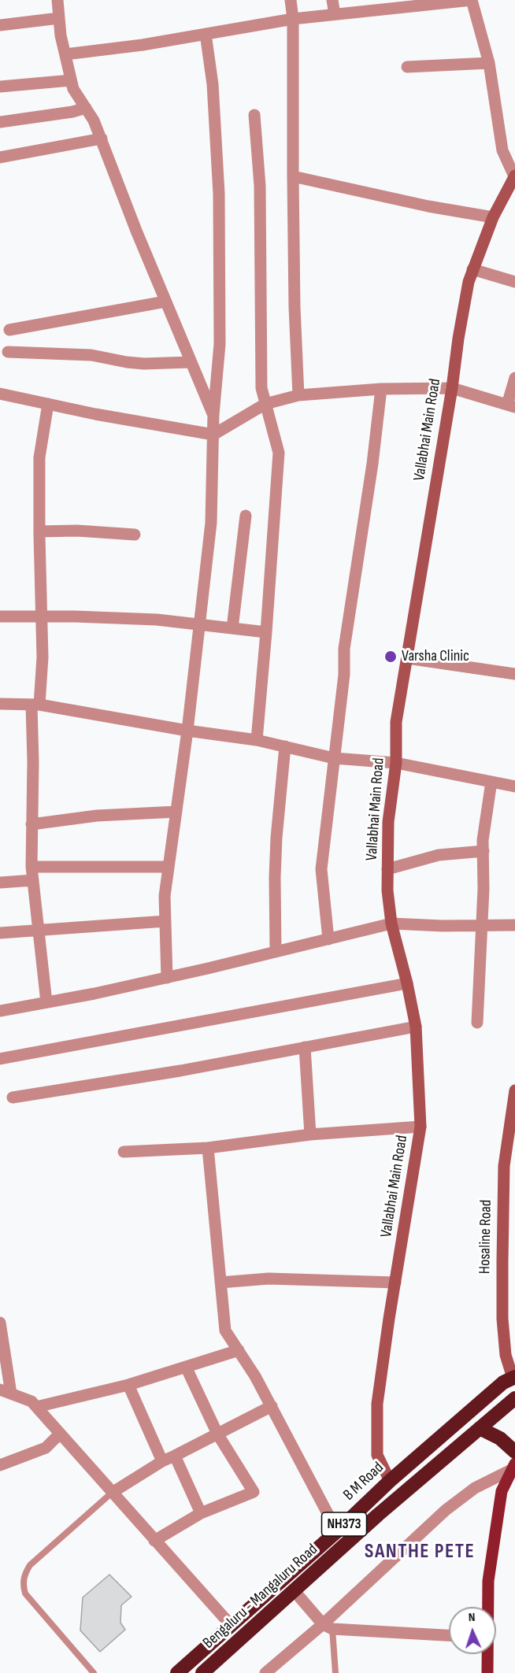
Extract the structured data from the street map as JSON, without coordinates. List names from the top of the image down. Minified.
{"streets":{"highway":["B M Road","NH373","Bengaluru - Mangaluru Road"],"street":["Vallabhai Main Road","Hosaline Road"]},"crossings":[["Vallabhai Main Road","B M Road"],["Hosaline Road","B M Road"]],"districts":["SANTHE PETE"],"places":["Varsha Clinic"],"north":"top"}
